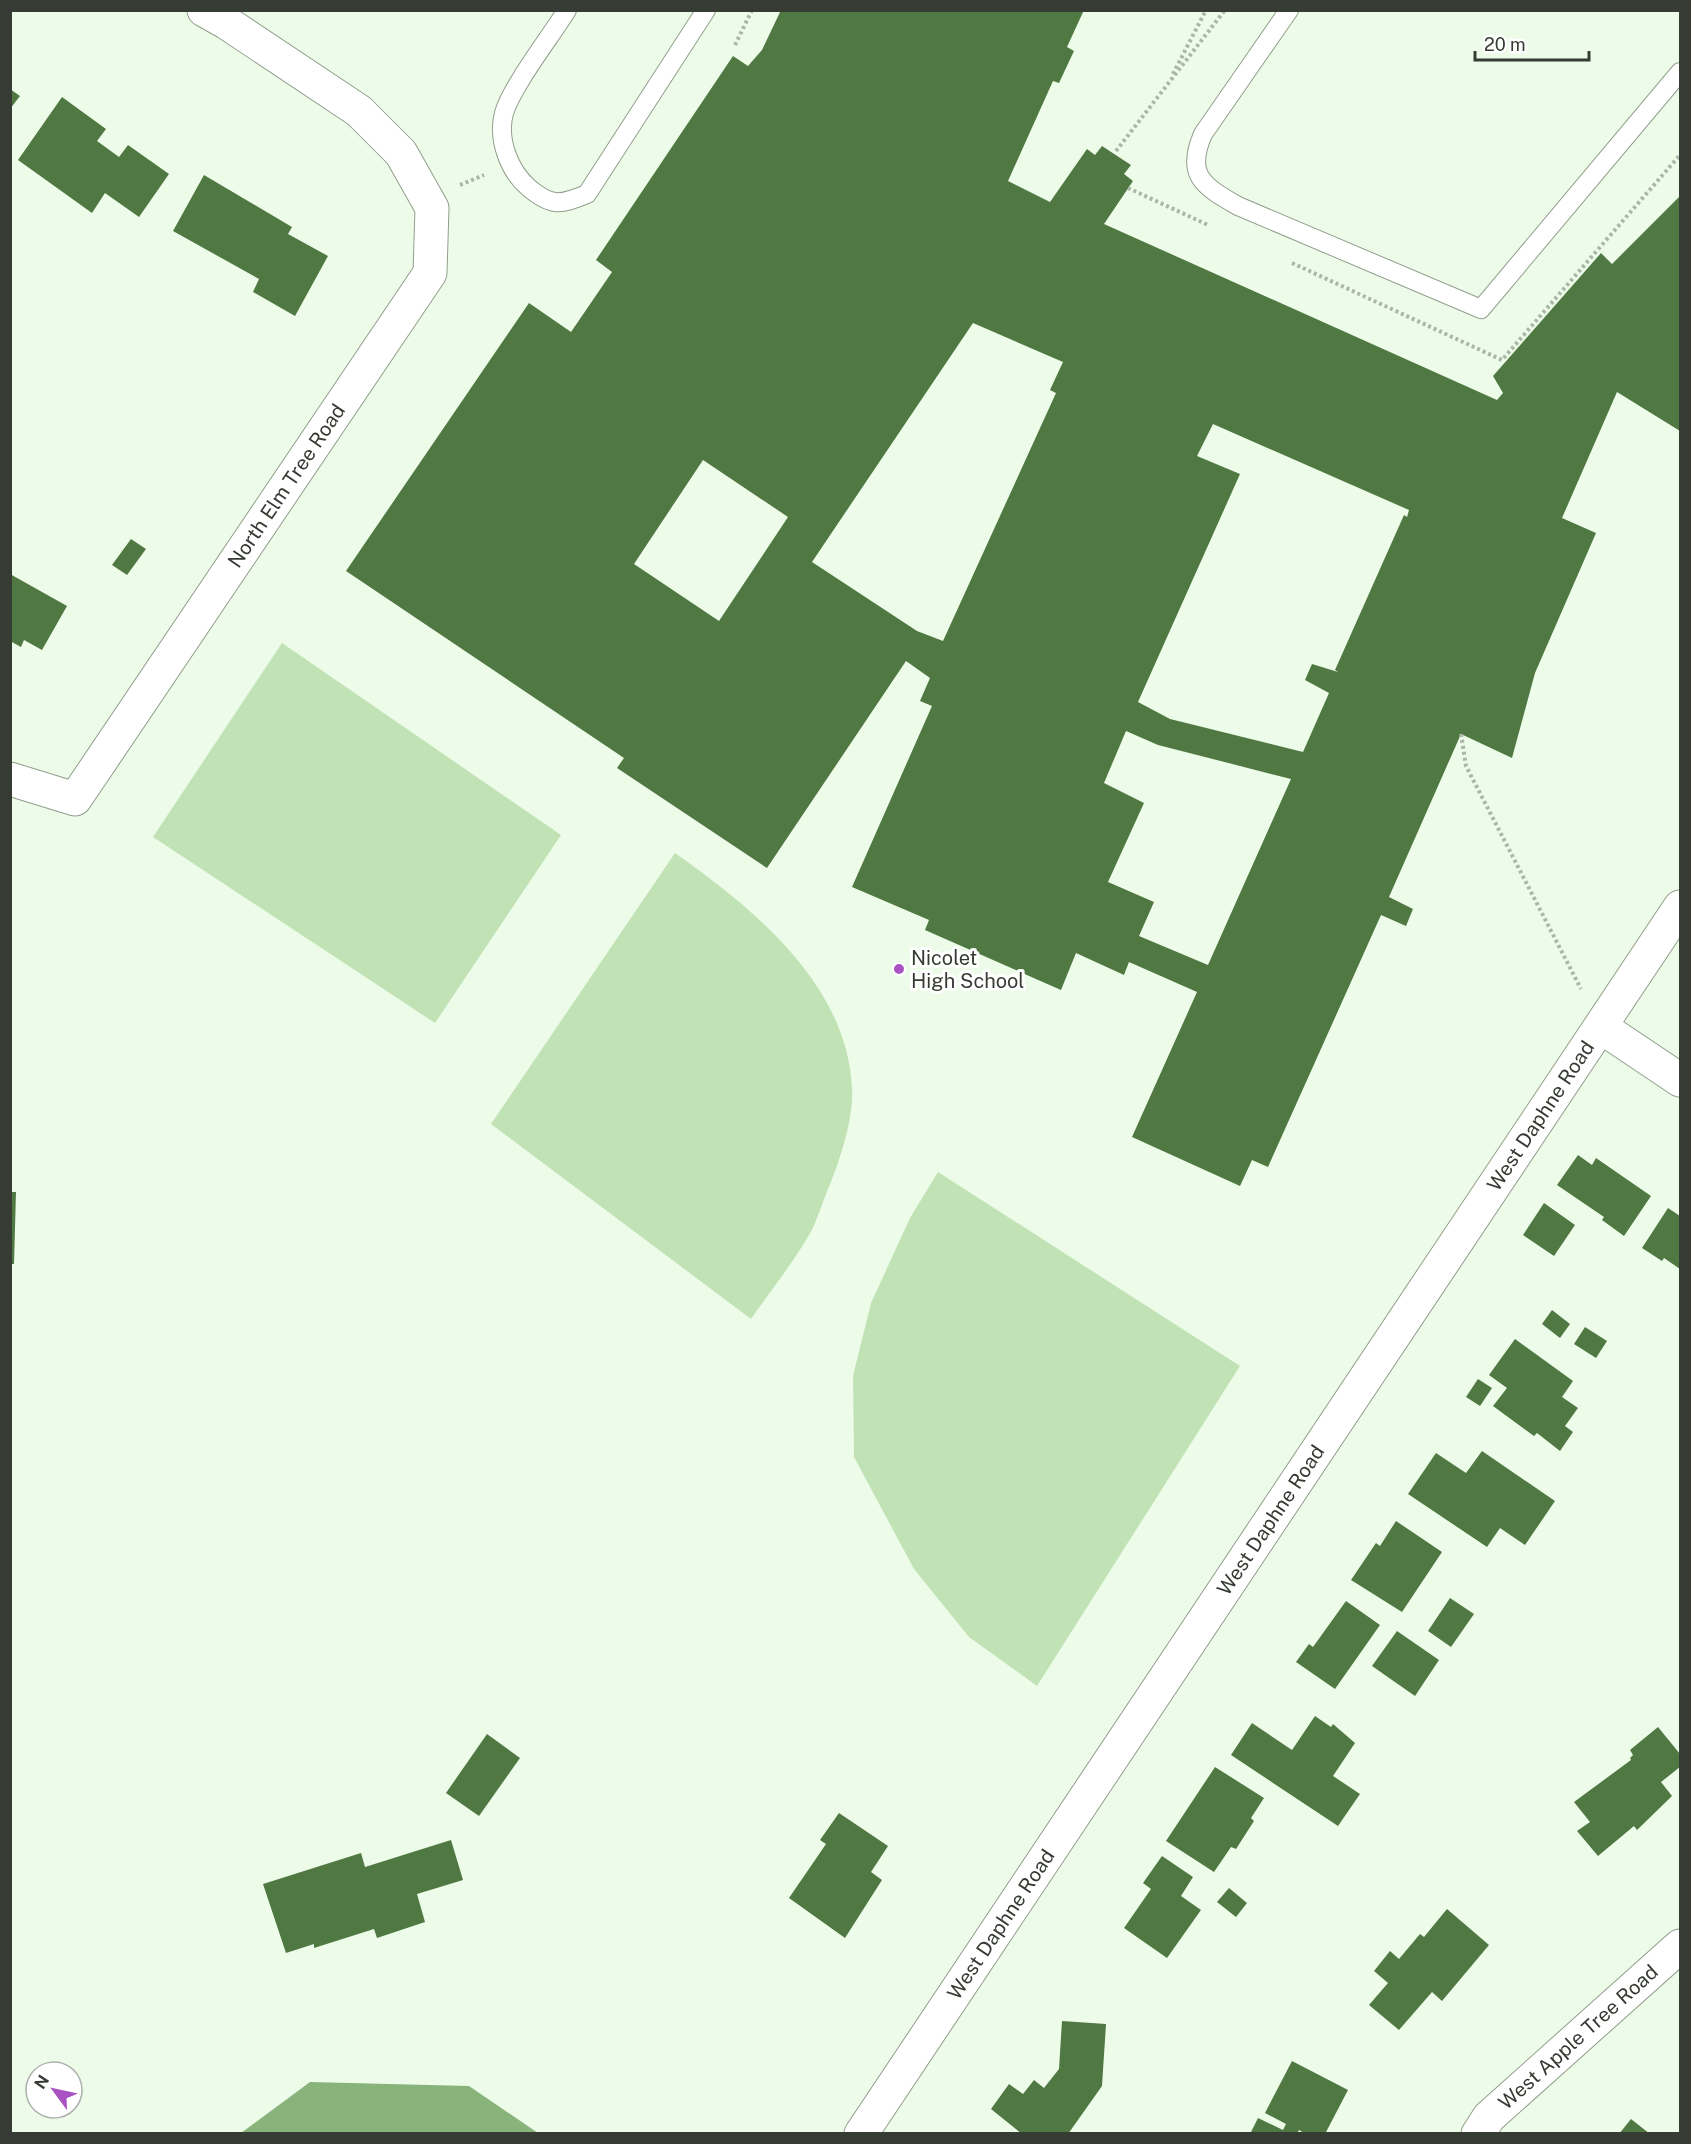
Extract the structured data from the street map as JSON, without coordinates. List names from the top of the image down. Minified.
{"streets":{"street":["North Elm Tree Road","West Daphne Road","West Apple Tree Road"]},"places":["Nicolet High School"],"scale_bar":"20 m","north":"top left"}
